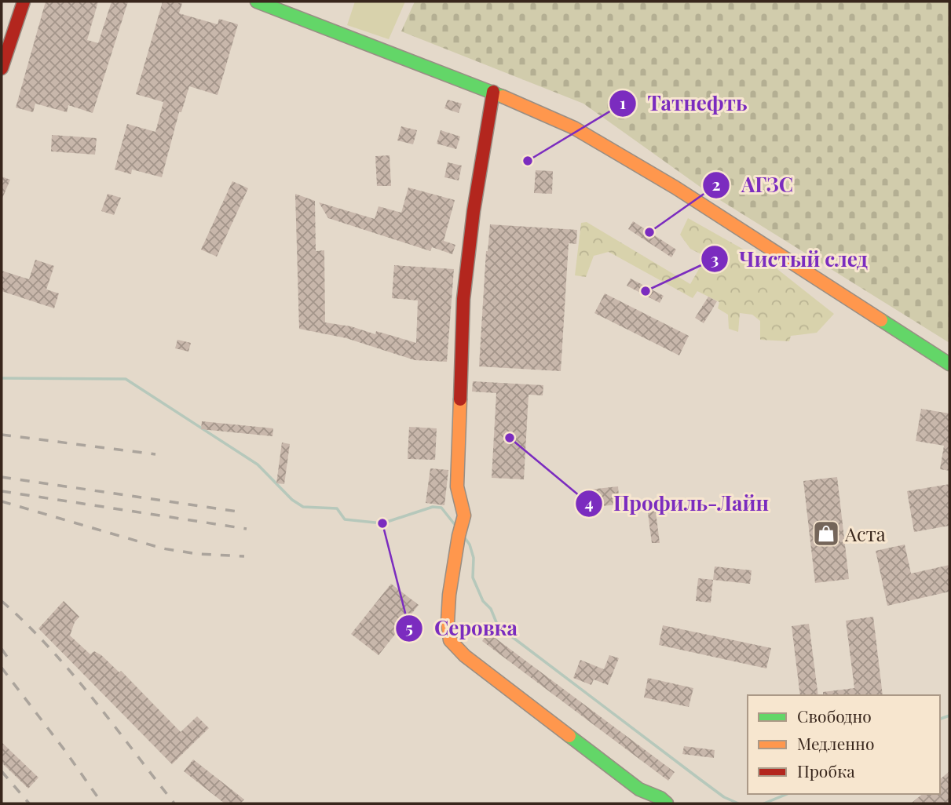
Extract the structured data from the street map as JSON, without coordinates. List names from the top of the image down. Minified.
{"places":{"other":["Татнефть","АГЗС","Чистый след","Профиль-Лайн","Серовка"],"shop":["Аста"]},"legend":["Свободно","Медленно","Пробка"]}
